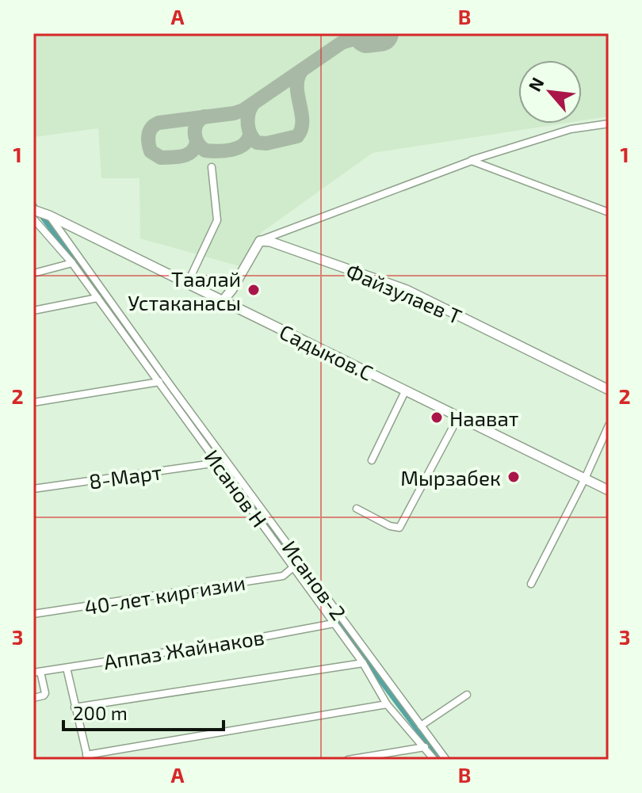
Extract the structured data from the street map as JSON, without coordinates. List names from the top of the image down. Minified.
{"streets":{"main road":["Файзулаев Т","Садыков.С"],"street":["8-Март","Исанов Н","Исанов-2","40-лет киргизии","Аппаз Жайнаков"]},"crossings":[["Садыков.С","Исанов-2"],["8-Март","Исанов Н"],["Исанов Н","40-лет киргизии"],["Исанов Н","Аппаз Жайнаков"]],"places":["Таалай Устаканасы","Наават","Мырзабек"],"scale_bar":"200 m","north":"top left","grid":{"columns":["A","B"],"rows":["1","2","3"]}}
